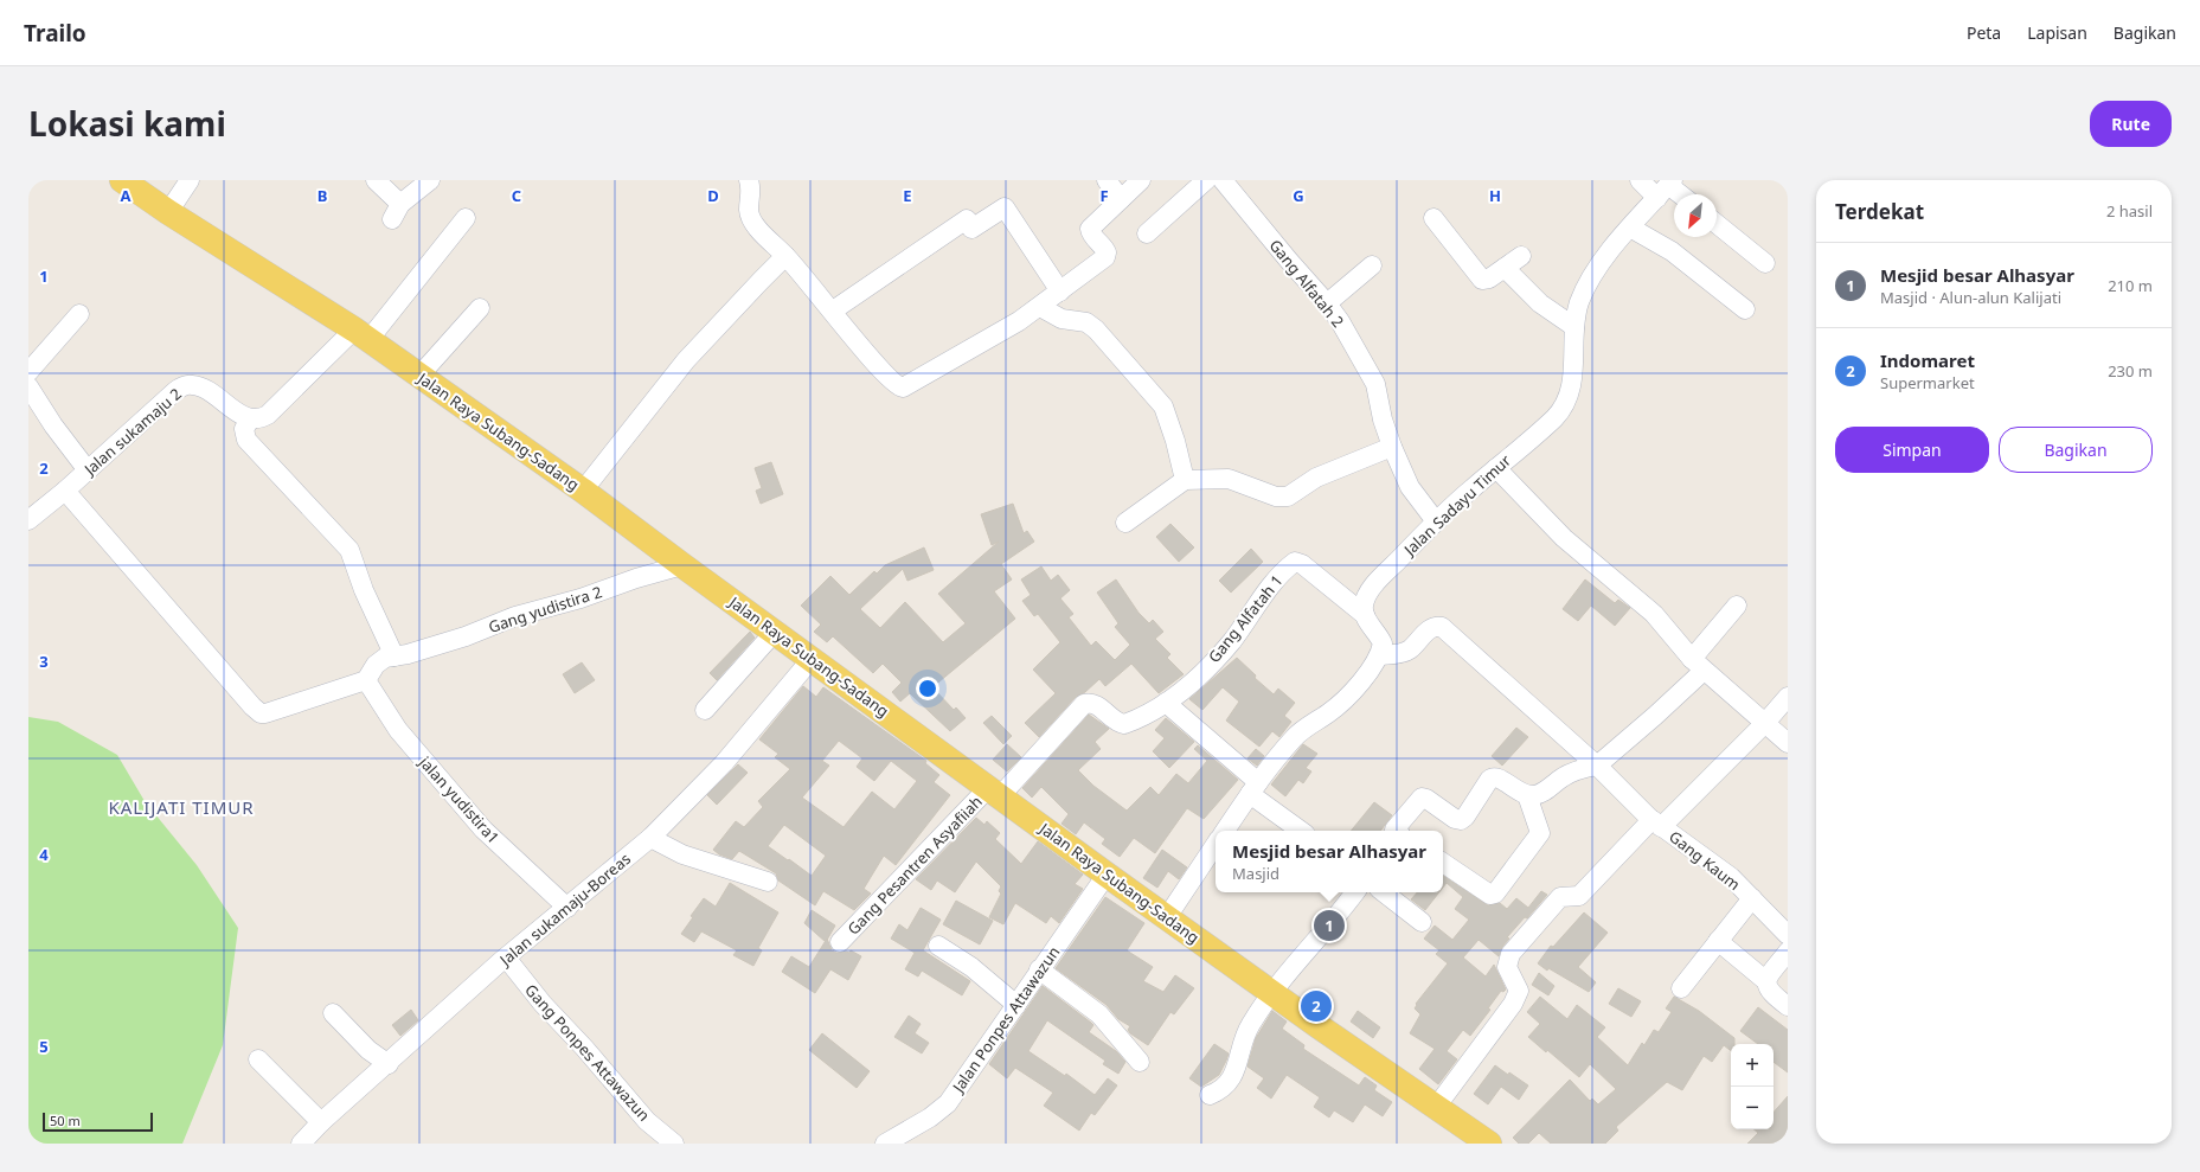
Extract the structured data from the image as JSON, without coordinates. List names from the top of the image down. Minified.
{"streets":{"main road":["Jalan Raya Subang-Sadang"],"street":["Gang Alfatah 2","Jalan sukamaju 2","Jalan Sadayu Timur","Gang yudistira 2","Gang Alfatah 1","jalan yudistira1","Gang Kaum","Gang Pesantren Asyafiiah","Jalan sukamaju-Boreas","Jalan Ponpes Attawazun","Gang Ponpes Attawazun"]},"crossings":[["Gang Alfatah 2","Jalan Sadayu Timur"],["Jalan Raya Subang-Sadang","Gang yudistira 2"],["Jalan Raya Subang-Sadang","Gang Alfatah 1"],["Jalan Raya Subang-Sadang","Gang Pesantren Asyafiiah"],["Jalan Raya Subang-Sadang","Jalan sukamaju-Boreas"],["Jalan Raya Subang-Sadang","Jalan Ponpes Attawazun"],["Jalan Sadayu Timur","Gang Alfatah 1"],["Gang yudistira 2","jalan yudistira1"],["Gang Alfatah 1","Gang Pesantren Asyafiiah"],["jalan yudistira1","Jalan sukamaju-Boreas"],["Jalan sukamaju-Boreas","Gang Ponpes Attawazun"]],"districts":["KALIJATI TIMUR"],"scale_bar":"50 m","north":"bottom left","page":{"header":"Trailo","nav":["Peta","Lapisan","Bagikan"],"title":"Lokasi kami","buttons":["Rute",["Simpan","Bagikan"]],"heading":["Terdekat","2 hasil"],"list":[{"mark":"1","name":"Mesjid besar Alhasyar","note":"Masjid · Alun-alun Kalijati","value":"210 m"},{"mark":"2","name":"Indomaret","note":"Supermarket","value":"230 m"}],"popup":["Mesjid besar Alhasyar","Masjid"],"pins":["1","2"],"map_buttons":["+","−"],"scale":"50 m"},"grid":{"columns":["A","B","C","D","E","F","G","H"],"rows":["1","2","3","4","5"]}}
